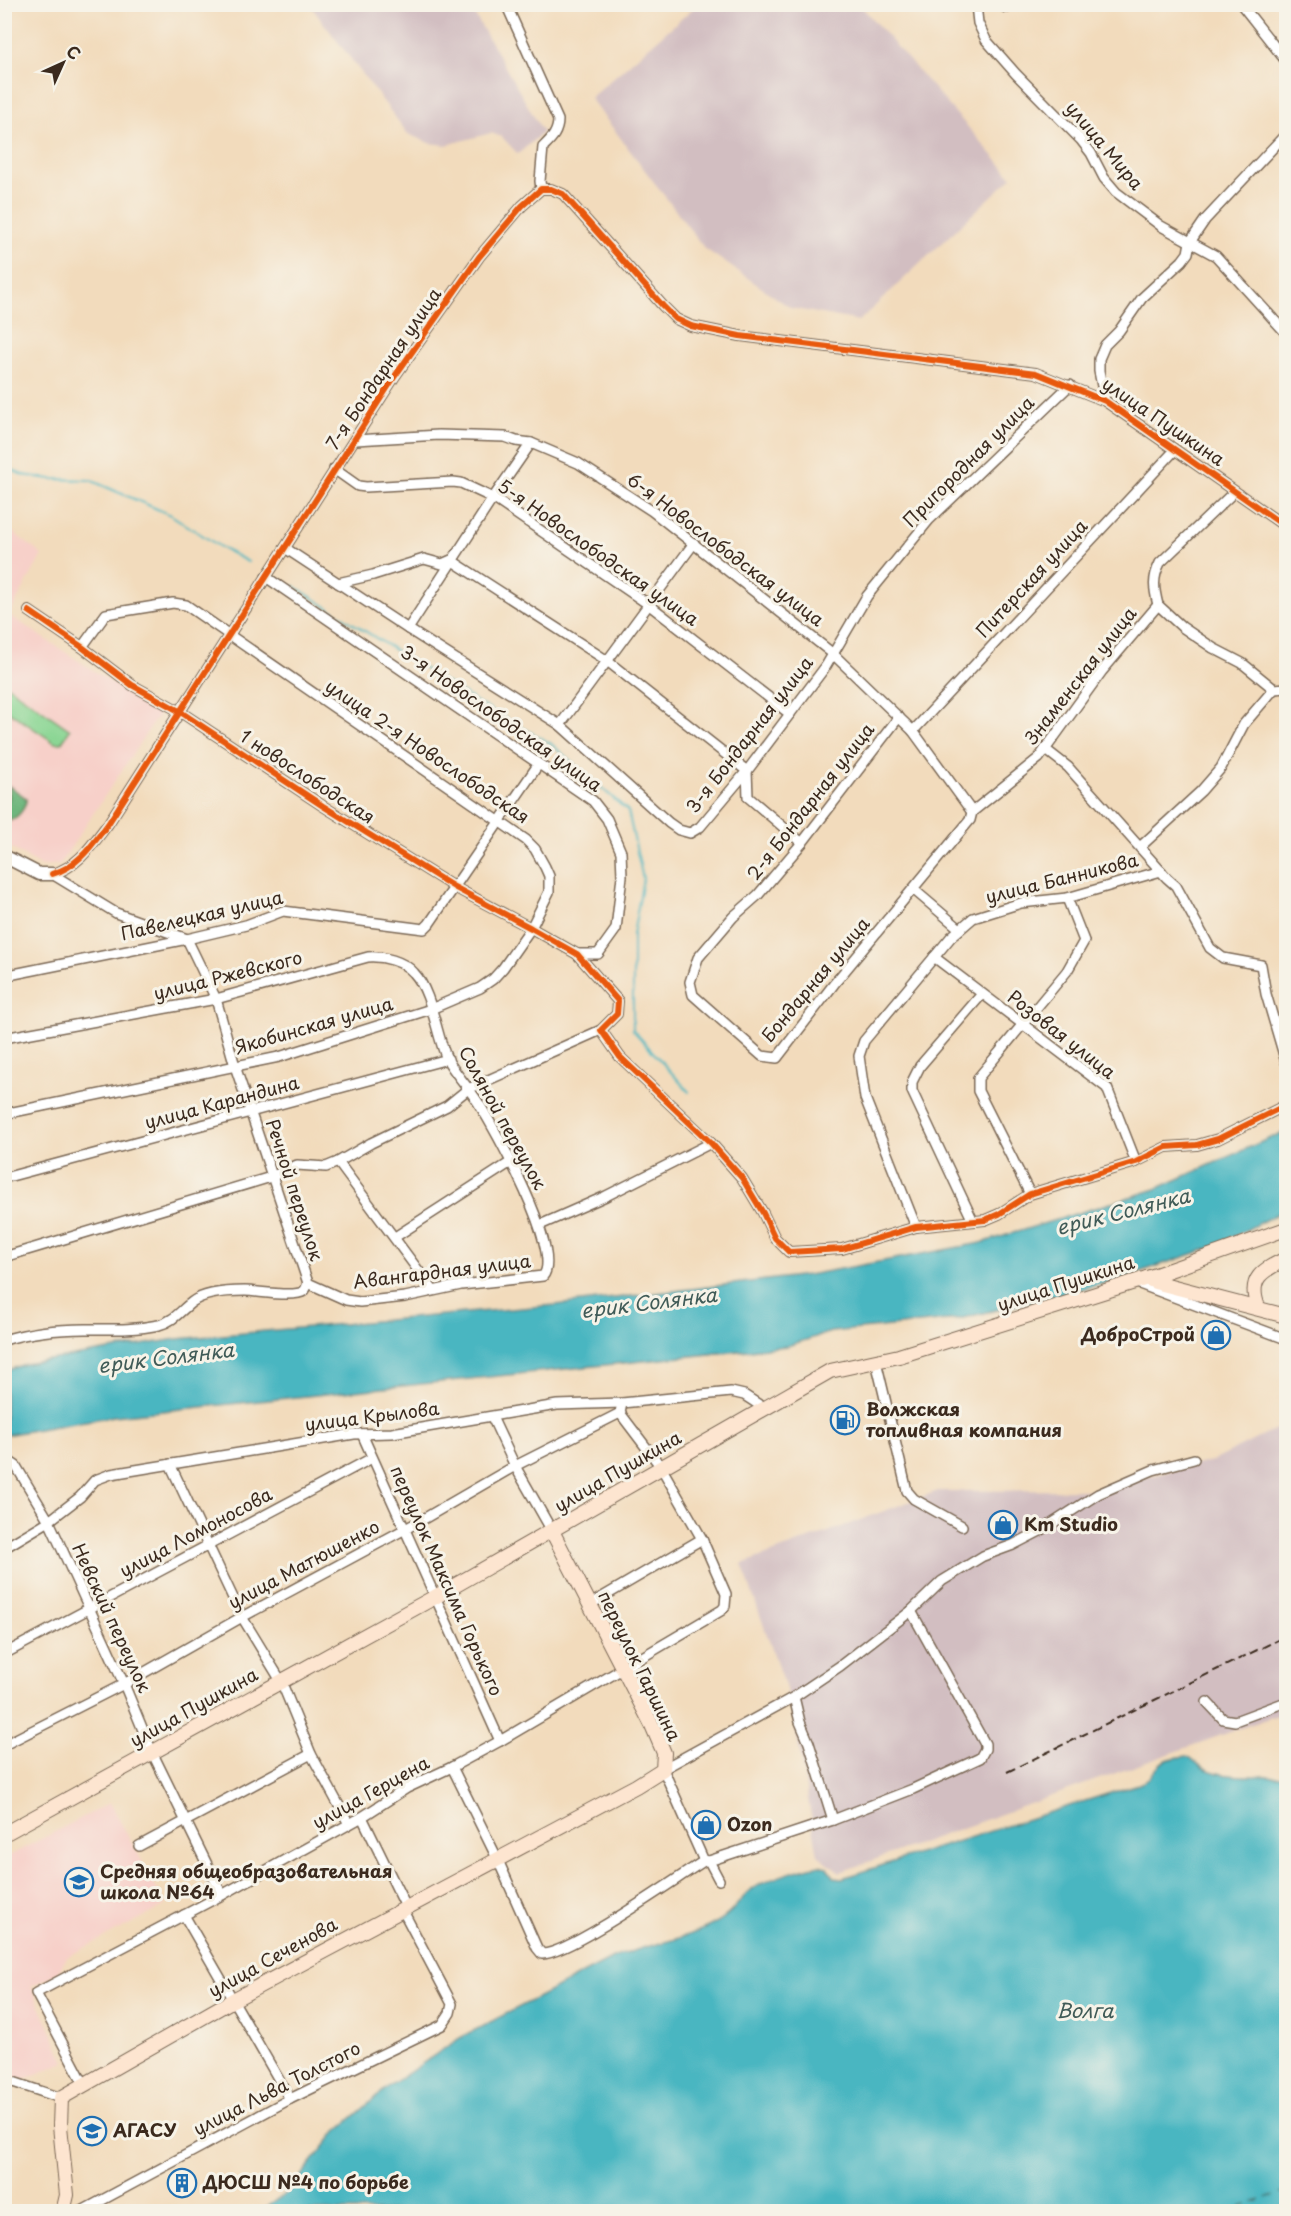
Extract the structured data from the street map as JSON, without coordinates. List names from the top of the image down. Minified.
{"streets":{"main road":["улица Пушкина","переулок Гаршина","улица Сеченова"],"street":["улица Мира","7-я Бондарная улица","Пригородная улица","6-я Новослободская улица","5-я Новослободская улица","Питерская улица","Знаменская улица","3-я Новослободская улица","3-я Бондарная улица","улица 2-я Новослободская","1 новослободская","2-я Бондарная улица","улица Банникова","Павелецкая улица","улица Ржевского","Бондарная улица","Якобинская улица","Розовая улица","улица Карандина","Соляной переулок","Речной переулок","Авангардная улица","улица Крылова","улица Ломоносова","улица Матюшенко","переулок Максима Горького","Невский переулок","улица Герцена","улица Льва Толстого"]},"crossings":[["7-я Бондарная улица","улица Пушкина"],["7-я Бондарная улица","6-я Новослободская улица"],["7-я Бондарная улица","5-я Новослободская улица"],["7-я Бондарная улица","3-я Новослободская улица"],["7-я Бондарная улица","улица 2-я Новослободская"],["7-я Бондарная улица","1 новослободская"],["улица Пушкина","Пригородная улица"],["улица Пушкина","Питерская улица"],["улица Пушкина","улица Крылова"],["улица Пушкина","переулок Максима Горького"],["улица Пушкина","Невский переулок"],["улица Пушкина","переулок Гаршина"],["Пригородная улица","6-я Новослободская улица"],["Пригородная улица","3-я Бондарная улица"],["6-я Новослободская улица","Питерская улица"],["6-я Новослободская улица","Знаменская улица"],["6-я Новослободская улица","3-я Бондарная улица"],["6-я Новослободская улица","2-я Бондарная улица"],["6-я Новослободская улица","Бондарная улица"],["5-я Новослободская улица","3-я Бондарная улица"],["Знаменская улица","Бондарная улица"],["3-я Новослободская улица","3-я Бондарная улица"],["3-я Новослободская улица","1 новослободская"],["3-я Новослободская улица","Павелецкая улица"],["улица 2-я Новослободская","1 новослободская"],["улица 2-я Новослободская","Павелецкая улица"],["улица 2-я Новослободская","Якобинская улица"],["1 новослободская","Павелецкая улица"],["1 новослободская","Якобинская улица"],["2-я Бондарная улица","Бондарная улица"],["улица Банникова","Розовая улица"],["Павелецкая улица","Речной переулок"],["улица Ржевского","Якобинская улица"],["улица Ржевского","Соляной переулок"],["улица Ржевского","Речной переулок"],["Якобинская улица","Соляной переулок"],["Якобинская улица","Речной переулок"],["улица Карандина","Соляной переулок"],["улица Карандина","Речной переулок"],["Соляной переулок","Авангардная улица"],["Речной переулок","Авангардная улица"],["улица Крылова","улица Матюшенко"],["улица Крылова","переулок Максима Горького"],["улица Крылова","Невский переулок"],["улица Ломоносова","переулок Максима Горького"],["улица Ломоносова","Невский переулок"],["улица Матюшенко","переулок Максима Горького"],["улица Матюшенко","Невский переулок"],["переулок Максима Горького","улица Герцена"],["Невский переулок","улица Герцена"],["переулок Гаршина","улица Герцена"],["переулок Гаршина","улица Сеченова"],["улица Герцена","улица Сеченова"],["улица Сеченова","улица Льва Толстого"]],"water":["ерик Солянка","Волга"],"places":{"shop":["ДоброСтрой","Кm Studio","Ozon"],"fuel station":["Волжская топливная компания"],"school or university":["Средняя общеобразовательная школа №64","АГАСУ"],"building":["ДЮСШ №4 по борьбе"]},"north":"top right"}
